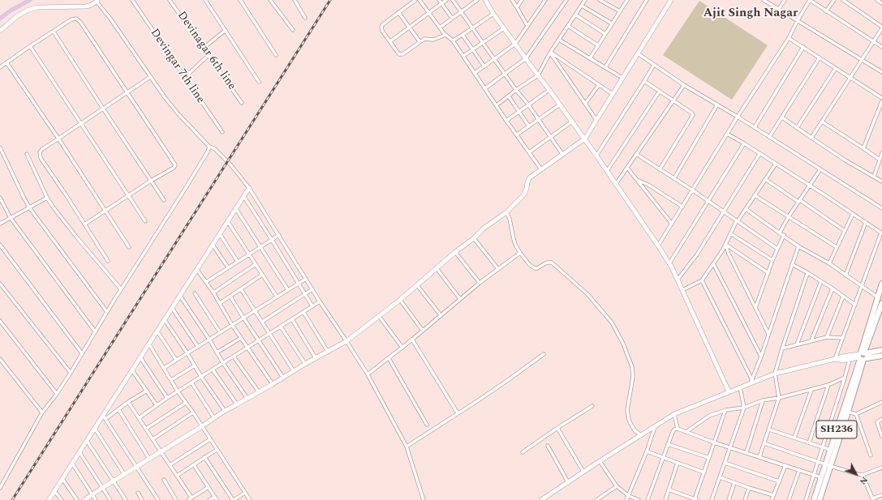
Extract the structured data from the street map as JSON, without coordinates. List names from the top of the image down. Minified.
{"streets":{"main road":["SH236"],"street":["Devinagar 6th line","Devingar 7th line"]},"districts":["Ajit Singh Nagar"],"north":"bottom right"}
